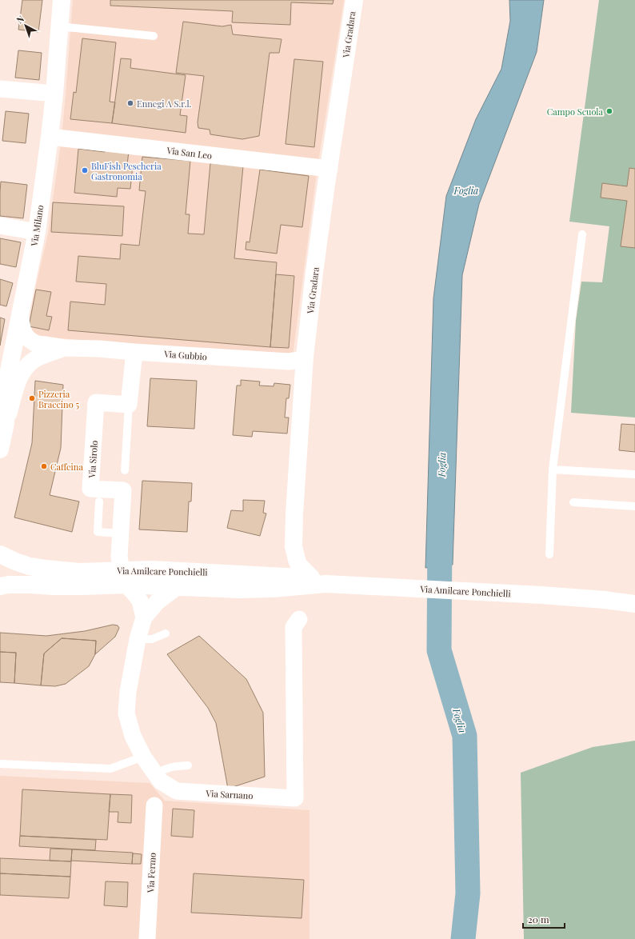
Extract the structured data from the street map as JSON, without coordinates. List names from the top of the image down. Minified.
{"streets":{"street":["Via Gradara","Via San Leo","Via Milano","Via Gubbio","Via Sirolo","Via Amilcare Ponchielli","Via Sarnano","Via Fermo"]},"crossings":[["Via Gradara","Via San Leo"],["Via Gradara","Via Gubbio"],["Via Gradara","Via Amilcare Ponchielli"],["Via San Leo","Via Milano"],["Via Milano","Via Gubbio"],["Via Sirolo","Via Amilcare Ponchielli"],["Via Sirolo","Via Sarnano"],["Via Amilcare Ponchielli","Via Sarnano"]],"water":["Foglia"],"places":["Ennegi A S.r.l.","Campo Scuola","BluFish Pescheria Gastronomia","Pizzeria Braccino 5","Caffeina"],"scale_bar":"20 m","north":"top left"}
